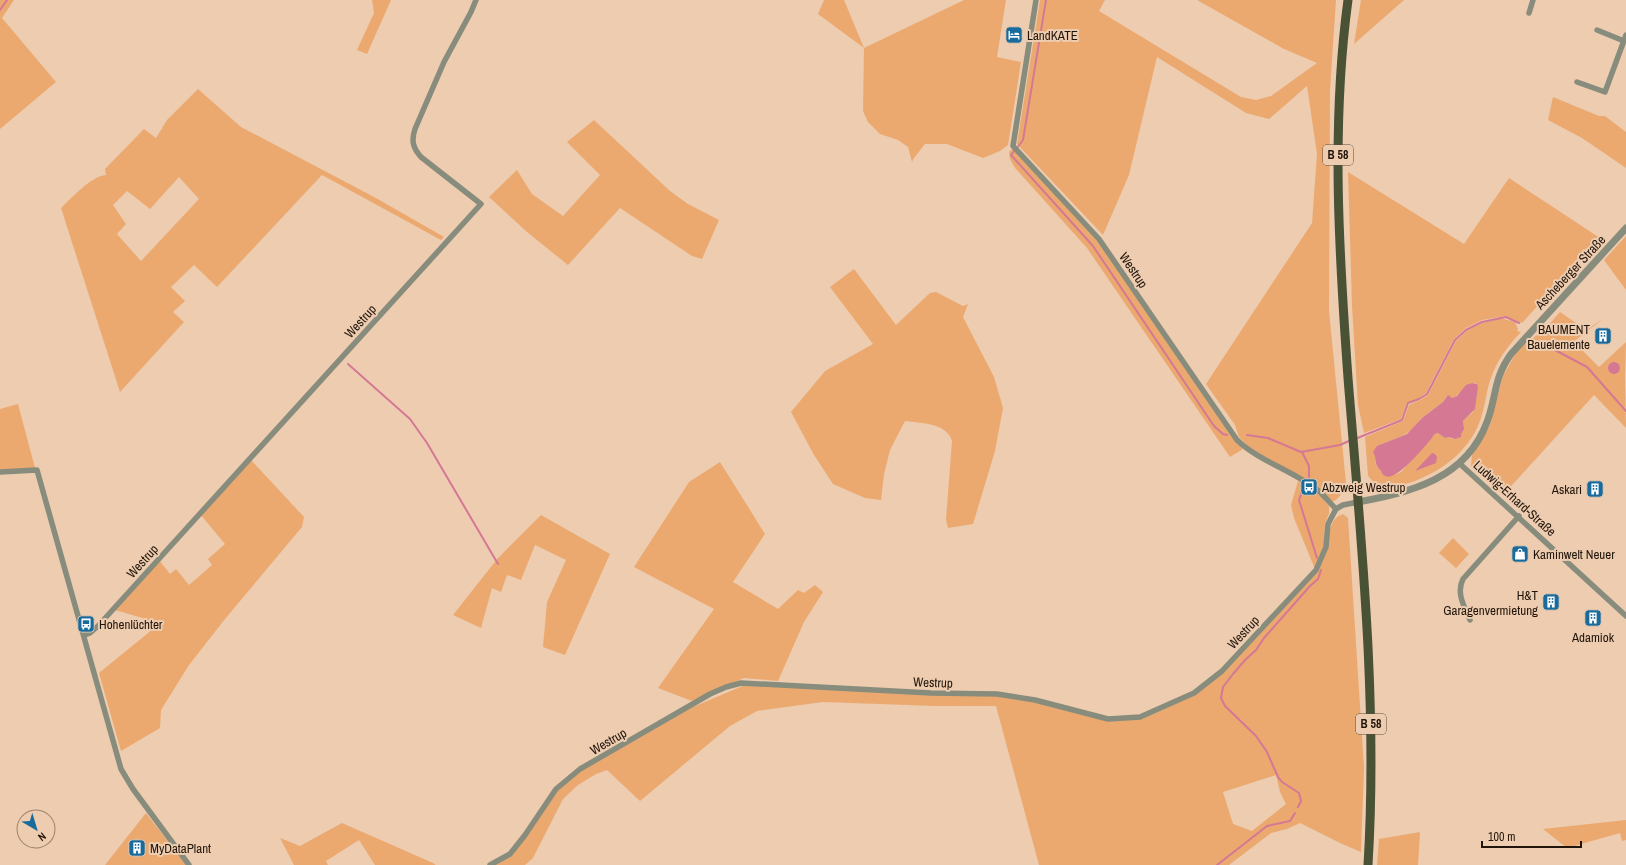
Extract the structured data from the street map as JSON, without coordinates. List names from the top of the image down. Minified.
{"streets":{"main road":["B 58"],"street":["Westrup","Ascheberger Straße","Ludwig-Erhard-Straße"]},"crossings":[["B 58","Ascheberger Straße"],["Ascheberger Straße","Ludwig-Erhard-Straße"]],"places":{"hotel":["LandKATE"],"building":["BAUMENT Bauelemente","Askari","H&T Garagenvermietung","Adamiok","MyDataPlant"],"bus stop":["Abzweig Westrup","Hohenlüchter"],"shop":["Kaminwelt Neuer"]},"scale_bar":"100 m","north":"bottom right"}
